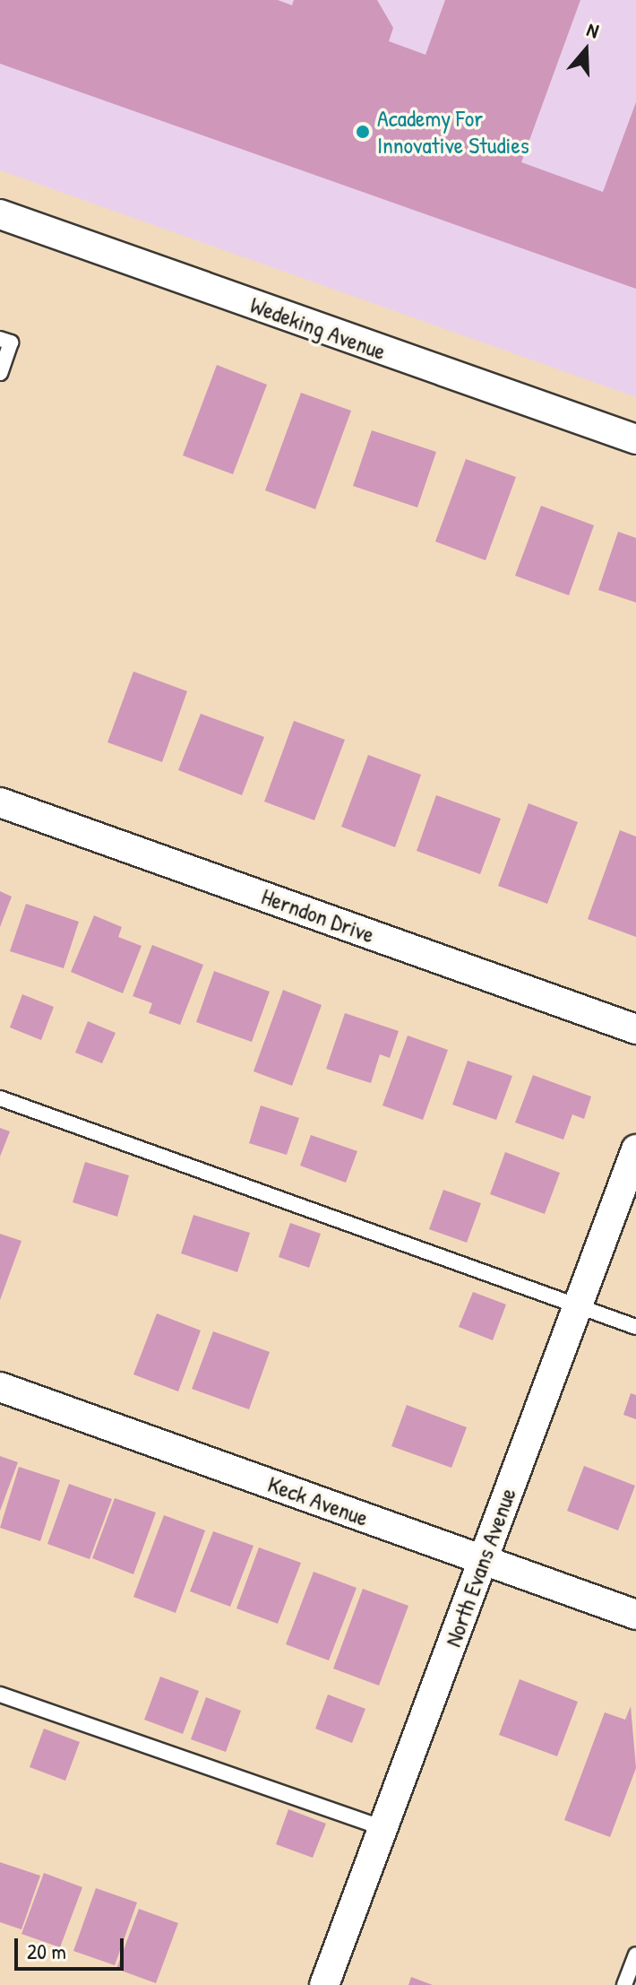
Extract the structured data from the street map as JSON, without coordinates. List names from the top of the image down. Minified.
{"streets":{"street":["Wedeking Avenue","Herndon Drive","Keck Avenue","North Evans Avenue"]},"crossings":[["Keck Avenue","North Evans Avenue"]],"places":["Academy For Innovative Studies"],"scale_bar":"20 m","north":"top"}
